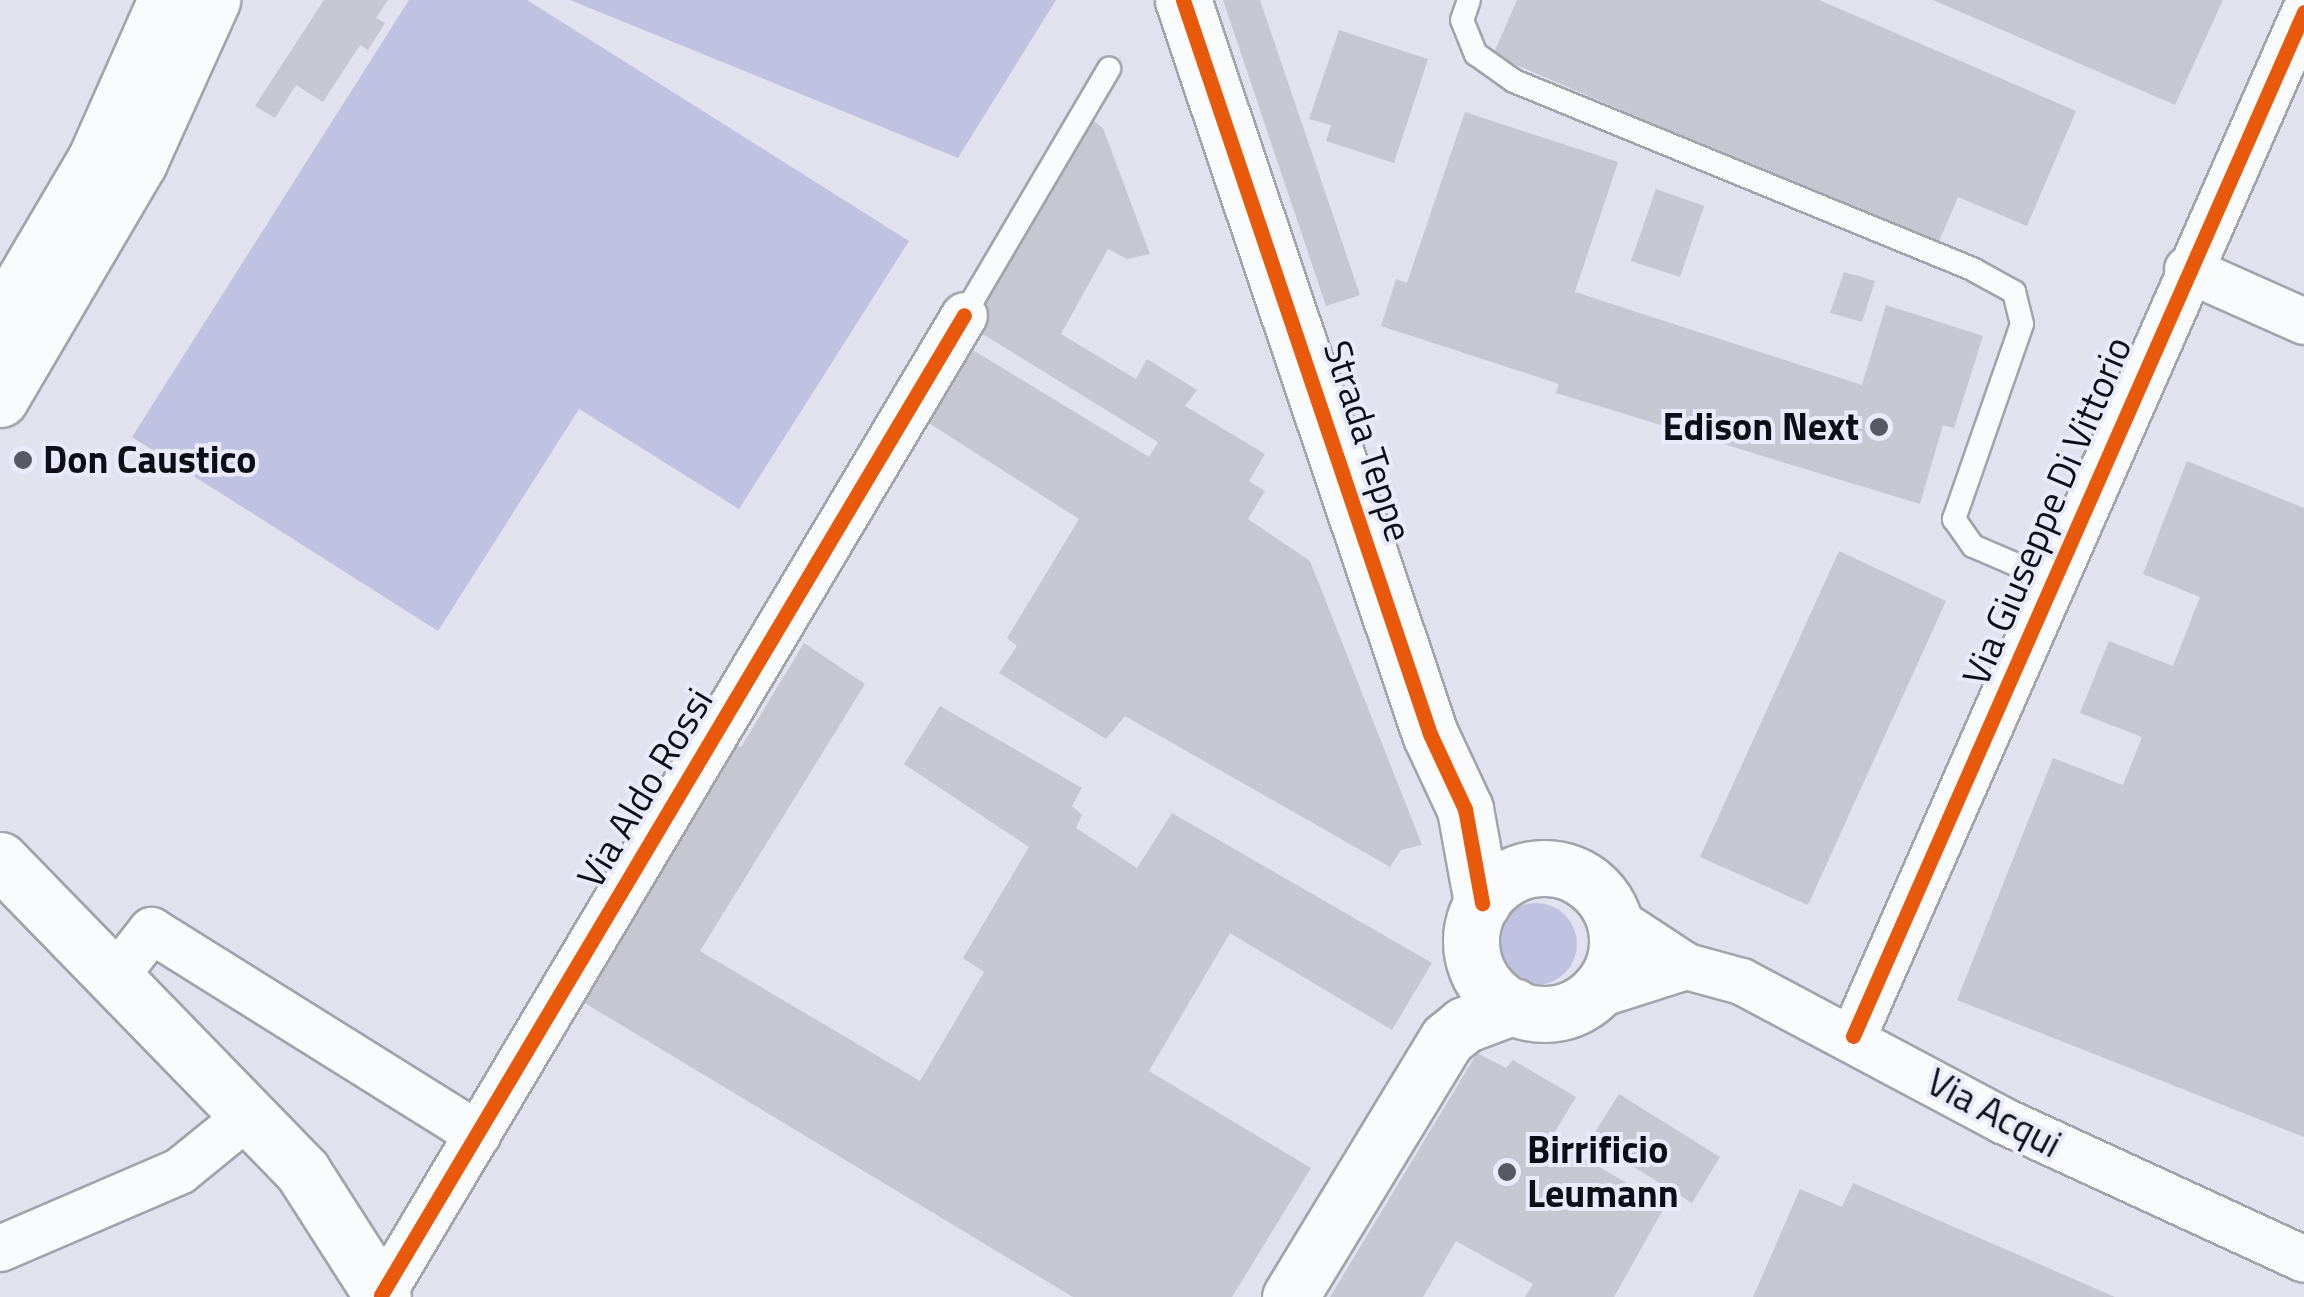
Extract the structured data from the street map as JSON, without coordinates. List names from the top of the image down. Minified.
{"streets":{"street":["Strada Teppe","Via Giuseppe Di Vittorio","Via Aldo Rossi","Via Acqui"]},"crossings":[["Strada Teppe","Via Acqui"],["Via Giuseppe Di Vittorio","Via Acqui"]],"places":["Edison Next","Don Caustico","Birrificio Leumann"]}
